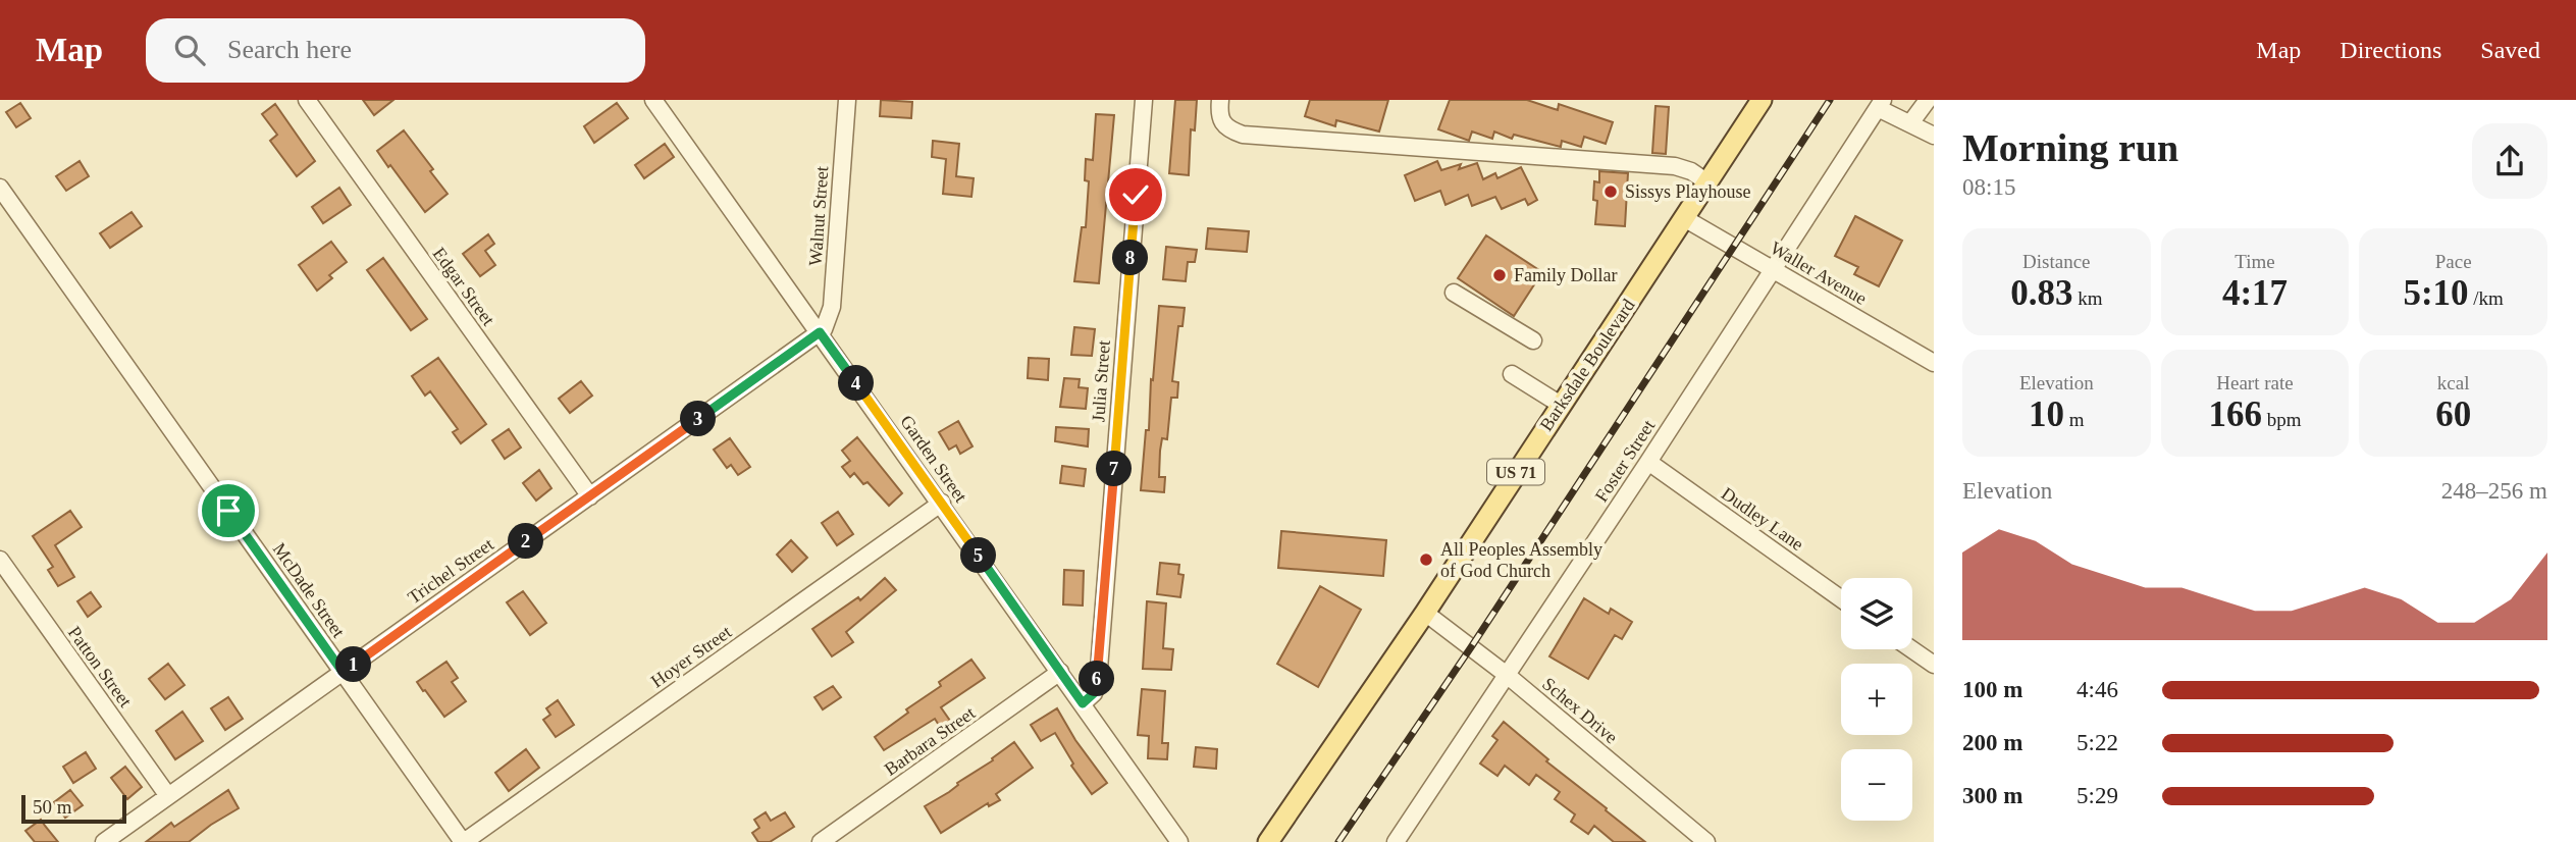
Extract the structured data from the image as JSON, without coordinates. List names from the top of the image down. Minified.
{"streets":{"main road":["Barksdale Boulevard","US 71"],"street":["Walnut Street","Waller Avenue","Edgar Street","Julia Street","Garden Street","Foster Street","Dudley Lane","Trichel Street","McDade Street","Hoyer Street","Patton Street","Schex Drive","Barbara Street"]},"crossings":[["Walnut Street","Garden Street"],["Walnut Street","Trichel Street"],["Waller Avenue","Barksdale Boulevard"],["Waller Avenue","Foster Street"],["Edgar Street","Trichel Street"],["Barksdale Boulevard","Schex Drive"],["Julia Street","Garden Street"],["Garden Street","Trichel Street"],["Garden Street","Hoyer Street"],["Garden Street","Barbara Street"],["Foster Street","Dudley Lane"],["Foster Street","Schex Drive"],["Trichel Street","McDade Street"],["Trichel Street","Patton Street"],["McDade Street","Hoyer Street"]],"places":["Sissys Playhouse","Family Dollar","All Peoples Assembly of God Church"],"scale_bar":"50 m","page":{"header":"Map","search":"Search here","nav":["Map","Directions","Saved"],"heading":["Morning run","08:15"],"stats":[["Distance","0.83 km"],["Time","4:17"],["Pace","5:10 /km"],["Elevation","10 m"],["Heart rate","166 bpm"],["kcal","60"]],"pins":["8","4","3","7","2","5","1","6"],"chart":["Elevation","248–256 m"],"map_buttons":["+","−"],"list":[{"name":"100 m","note":"4:46"},{"name":"200 m","note":"5:22"},{"name":"300 m","note":"5:29"}],"scale":"50 m"}}
